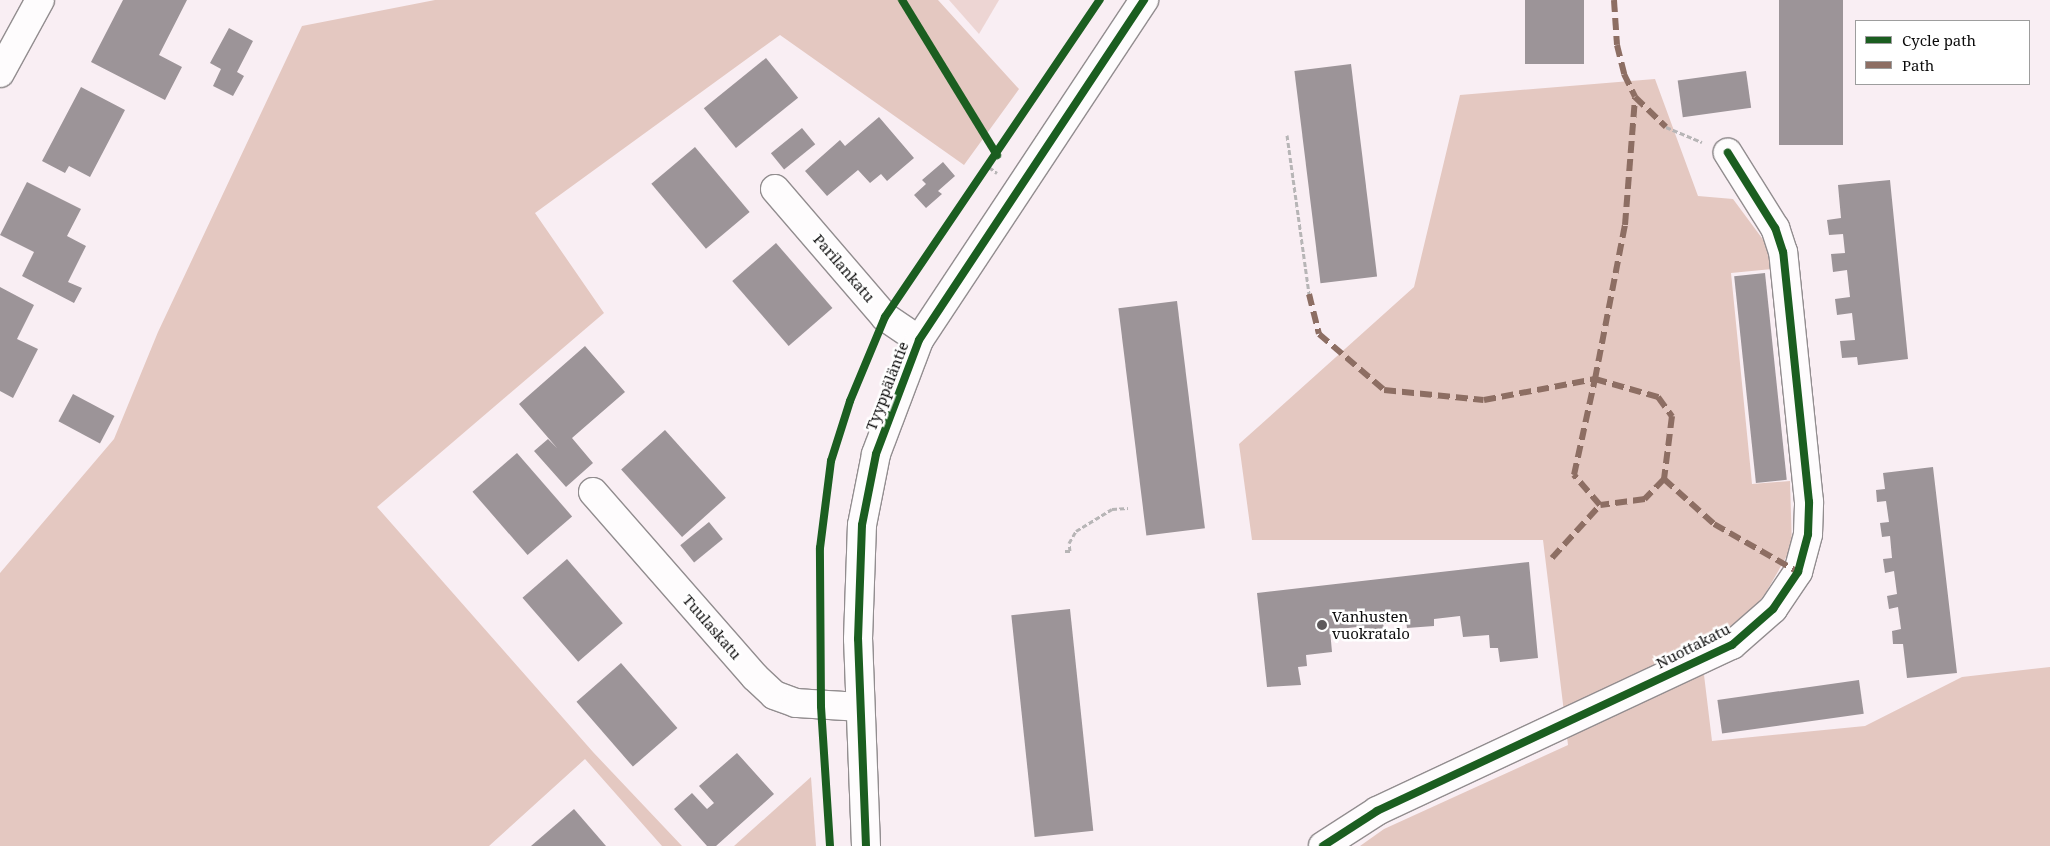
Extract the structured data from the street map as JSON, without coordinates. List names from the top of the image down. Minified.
{"streets":{"street":["Parilankatu","Tyyppäläntie","Tuulaskatu","Nuottakatu"]},"crossings":[["Parilankatu","Tyyppäläntie"],["Tyyppäläntie","Tuulaskatu"]],"places":["Vanhusten vuokratalo"],"legend":["Cycle path","Path"]}
